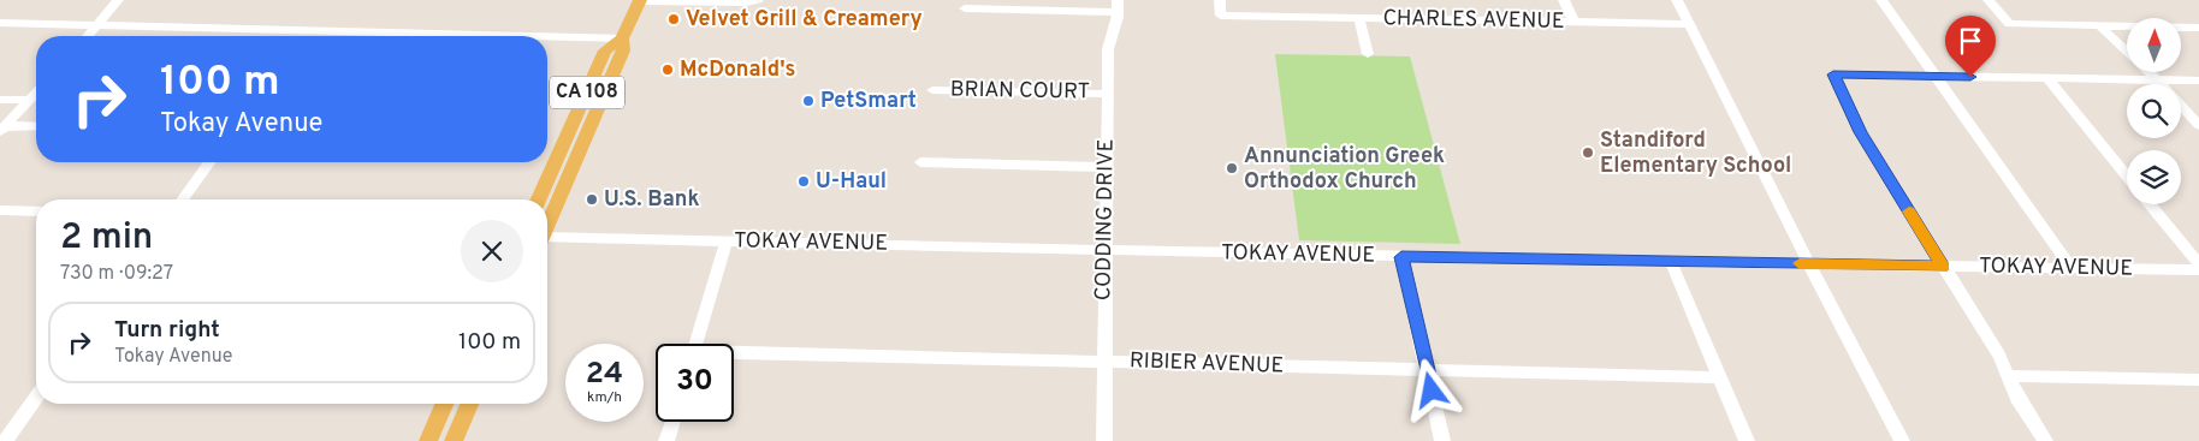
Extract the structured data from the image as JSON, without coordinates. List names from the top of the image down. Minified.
{"streets":{"main road":["CA 108"],"street":["CHARLES AVENUE","BRIAN COURT","CODDING DRIVE","TOKAY AVENUE","RIBIER AVENUE"]},"crossings":[["BRIAN COURT","CODDING DRIVE"],["CODDING DRIVE","TOKAY AVENUE"],["CODDING DRIVE","RIBIER AVENUE"]],"places":["Velvet Grill & Creamery","McDonald's","PetSmart","Standiford Elementary School","Annunciation Greek Orthodox Church","U-Haul","U.S. Bank"],"north":"top","page":{"turn":["100 m","Tokay Avenue"],"heading":["2 min","730 m · 09:27"],"list":[{"name":"Turn right","note":"Tokay Avenue","value":"100 m"}],"speed":"24 km/h","limit":"30"}}
